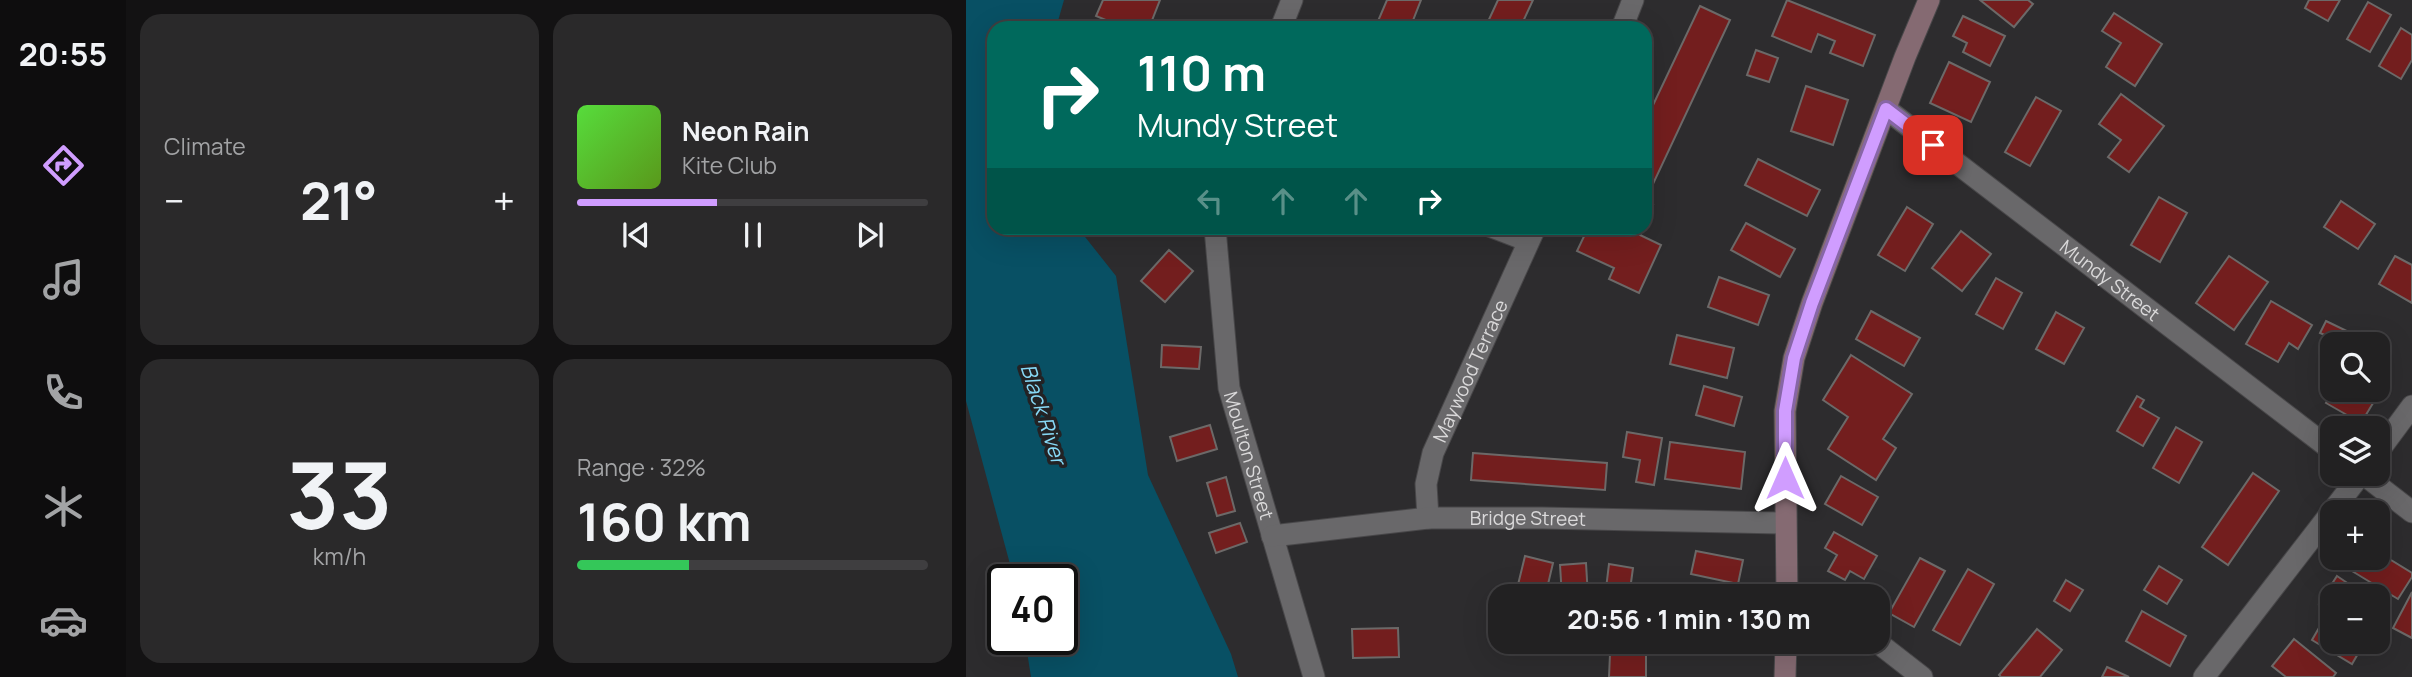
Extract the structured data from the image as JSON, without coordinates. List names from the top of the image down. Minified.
{"streets":{"street":["Mundy Street","Maywood Terrace","Moulton Street","Bridge Street"]},"crossings":[["Maywood Terrace","Bridge Street"],["Moulton Street","Bridge Street"]],"water":["Black River"],"page":{"tabs":"20:55","tile":["Climate",["33","km/h"],["Range · 32%","160 km"]],"turn":["110 m","Mundy Street"],"song":["Neon Rain","Kite Club"],"heat":["−","21°","+"],"map_buttons":["+","−"],"limit":"40","trip":"20:56 · 1 min · 130 m"}}
